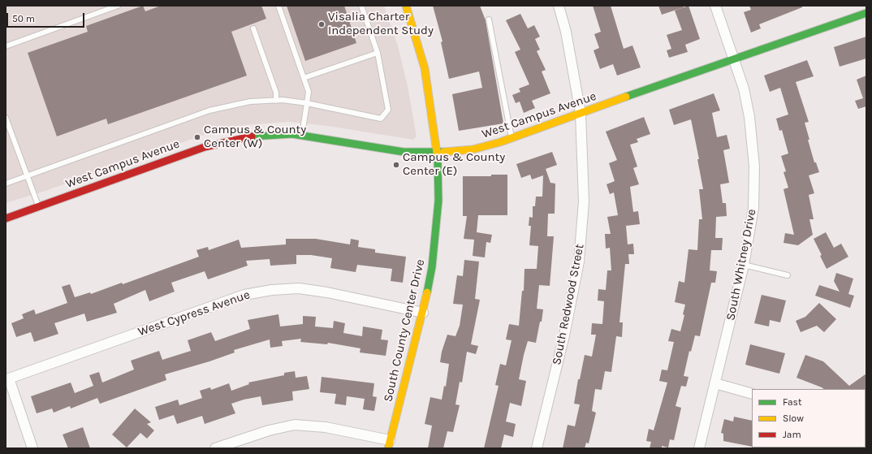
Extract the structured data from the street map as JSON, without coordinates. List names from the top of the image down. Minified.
{"streets":{"street":["West Campus Avenue","South Whitney Drive","South Redwood Street","West Cypress Avenue","South County Center Drive"]},"crossings":[["West Campus Avenue","South Whitney Drive"],["West Campus Avenue","South Redwood Street"],["West Campus Avenue","South County Center Drive"],["West Cypress Avenue","South County Center Drive"]],"places":["Visalia Charter Independent Study","Campus & County Center (W)","Campus & County Center (E)"],"legend":["Fast","Slow","Jam"],"scale_bar":"50 m"}
